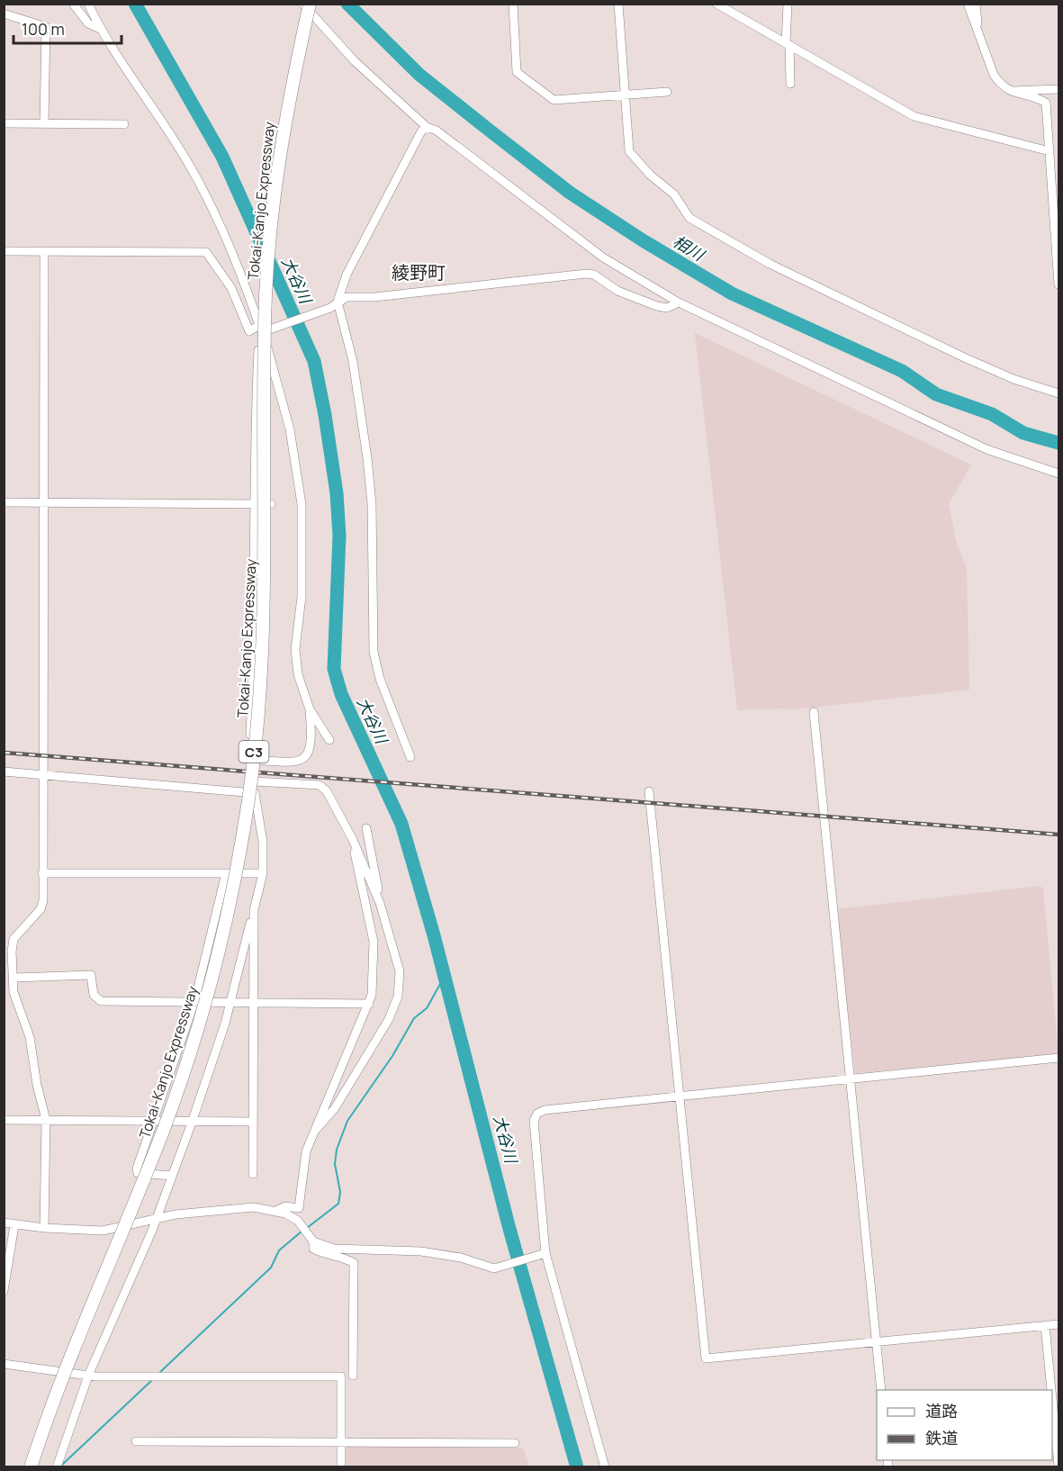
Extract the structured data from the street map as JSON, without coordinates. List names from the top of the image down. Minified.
{"streets":{"highway":["Tokai-Kanjo Expressway","C3"]},"districts":["綾野町"],"water":["相川","大谷川"],"legend":["道路","鉄道"],"scale_bar":"100 m"}
